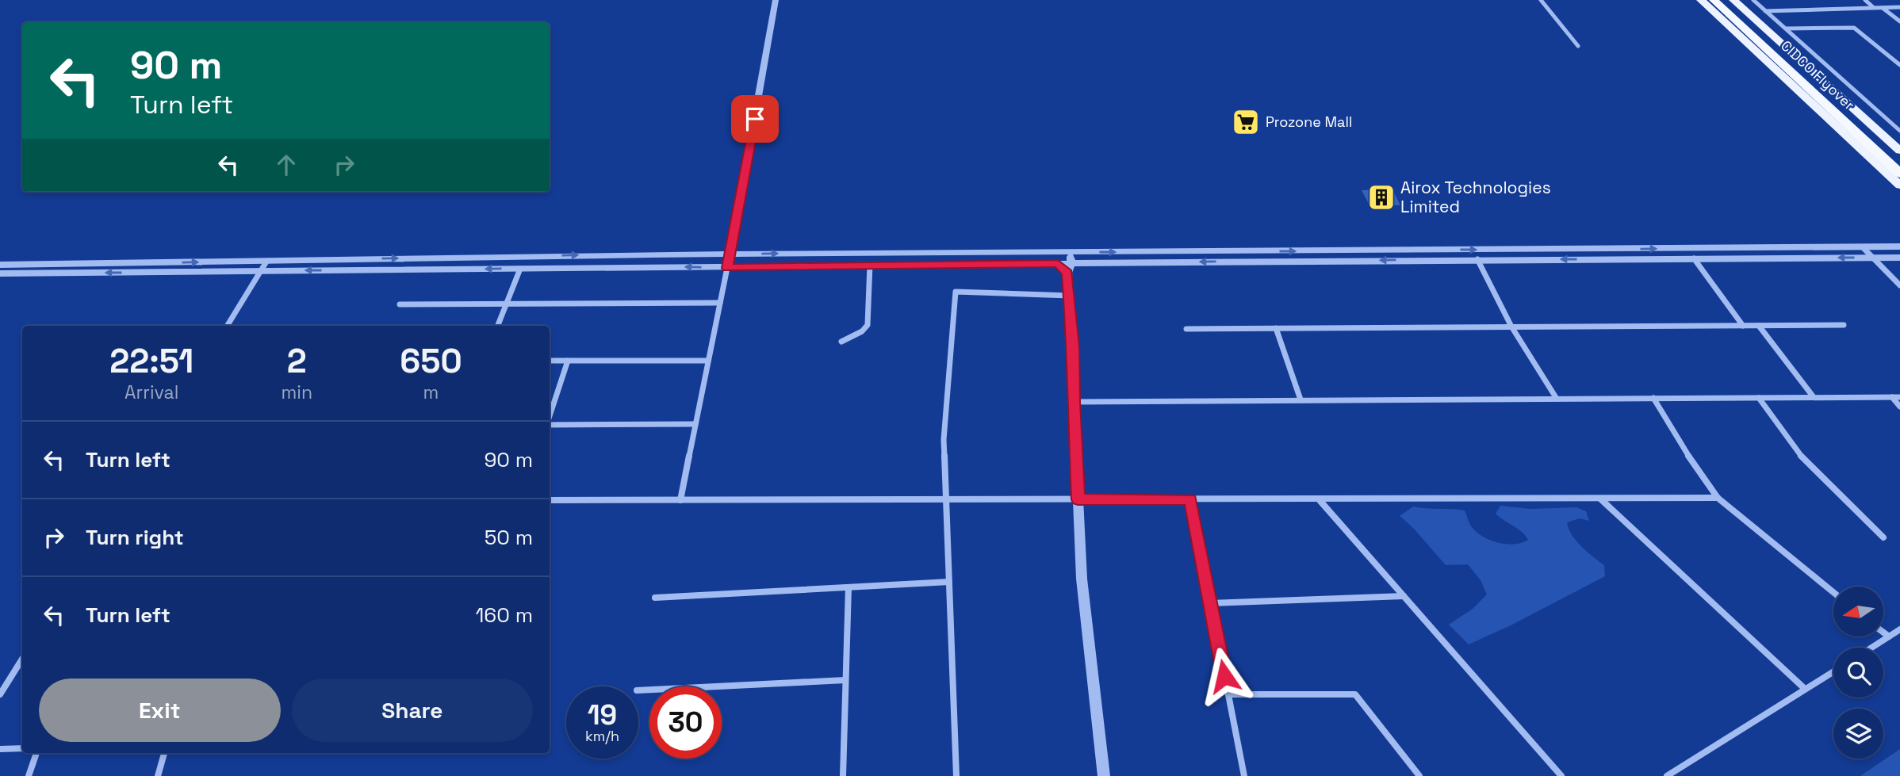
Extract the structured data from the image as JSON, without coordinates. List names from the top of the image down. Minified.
{"streets":{"highway":["CIDCO Flyover"]},"places":{"supermarket":["Prozone Mall"],"building":["Airox Technologies Limited"]},"north":"left","page":{"turn":["90 m","Turn left"],"eta":["22:51","Arrival","2","min","650","m"],"list":[{"name":"Turn left","value":"90 m"},{"name":"Turn right","value":"50 m"},{"name":"Turn left","value":"160 m"}],"buttons":["Exit","Share"],"speed":"19 km/h","limit":"30"}}
